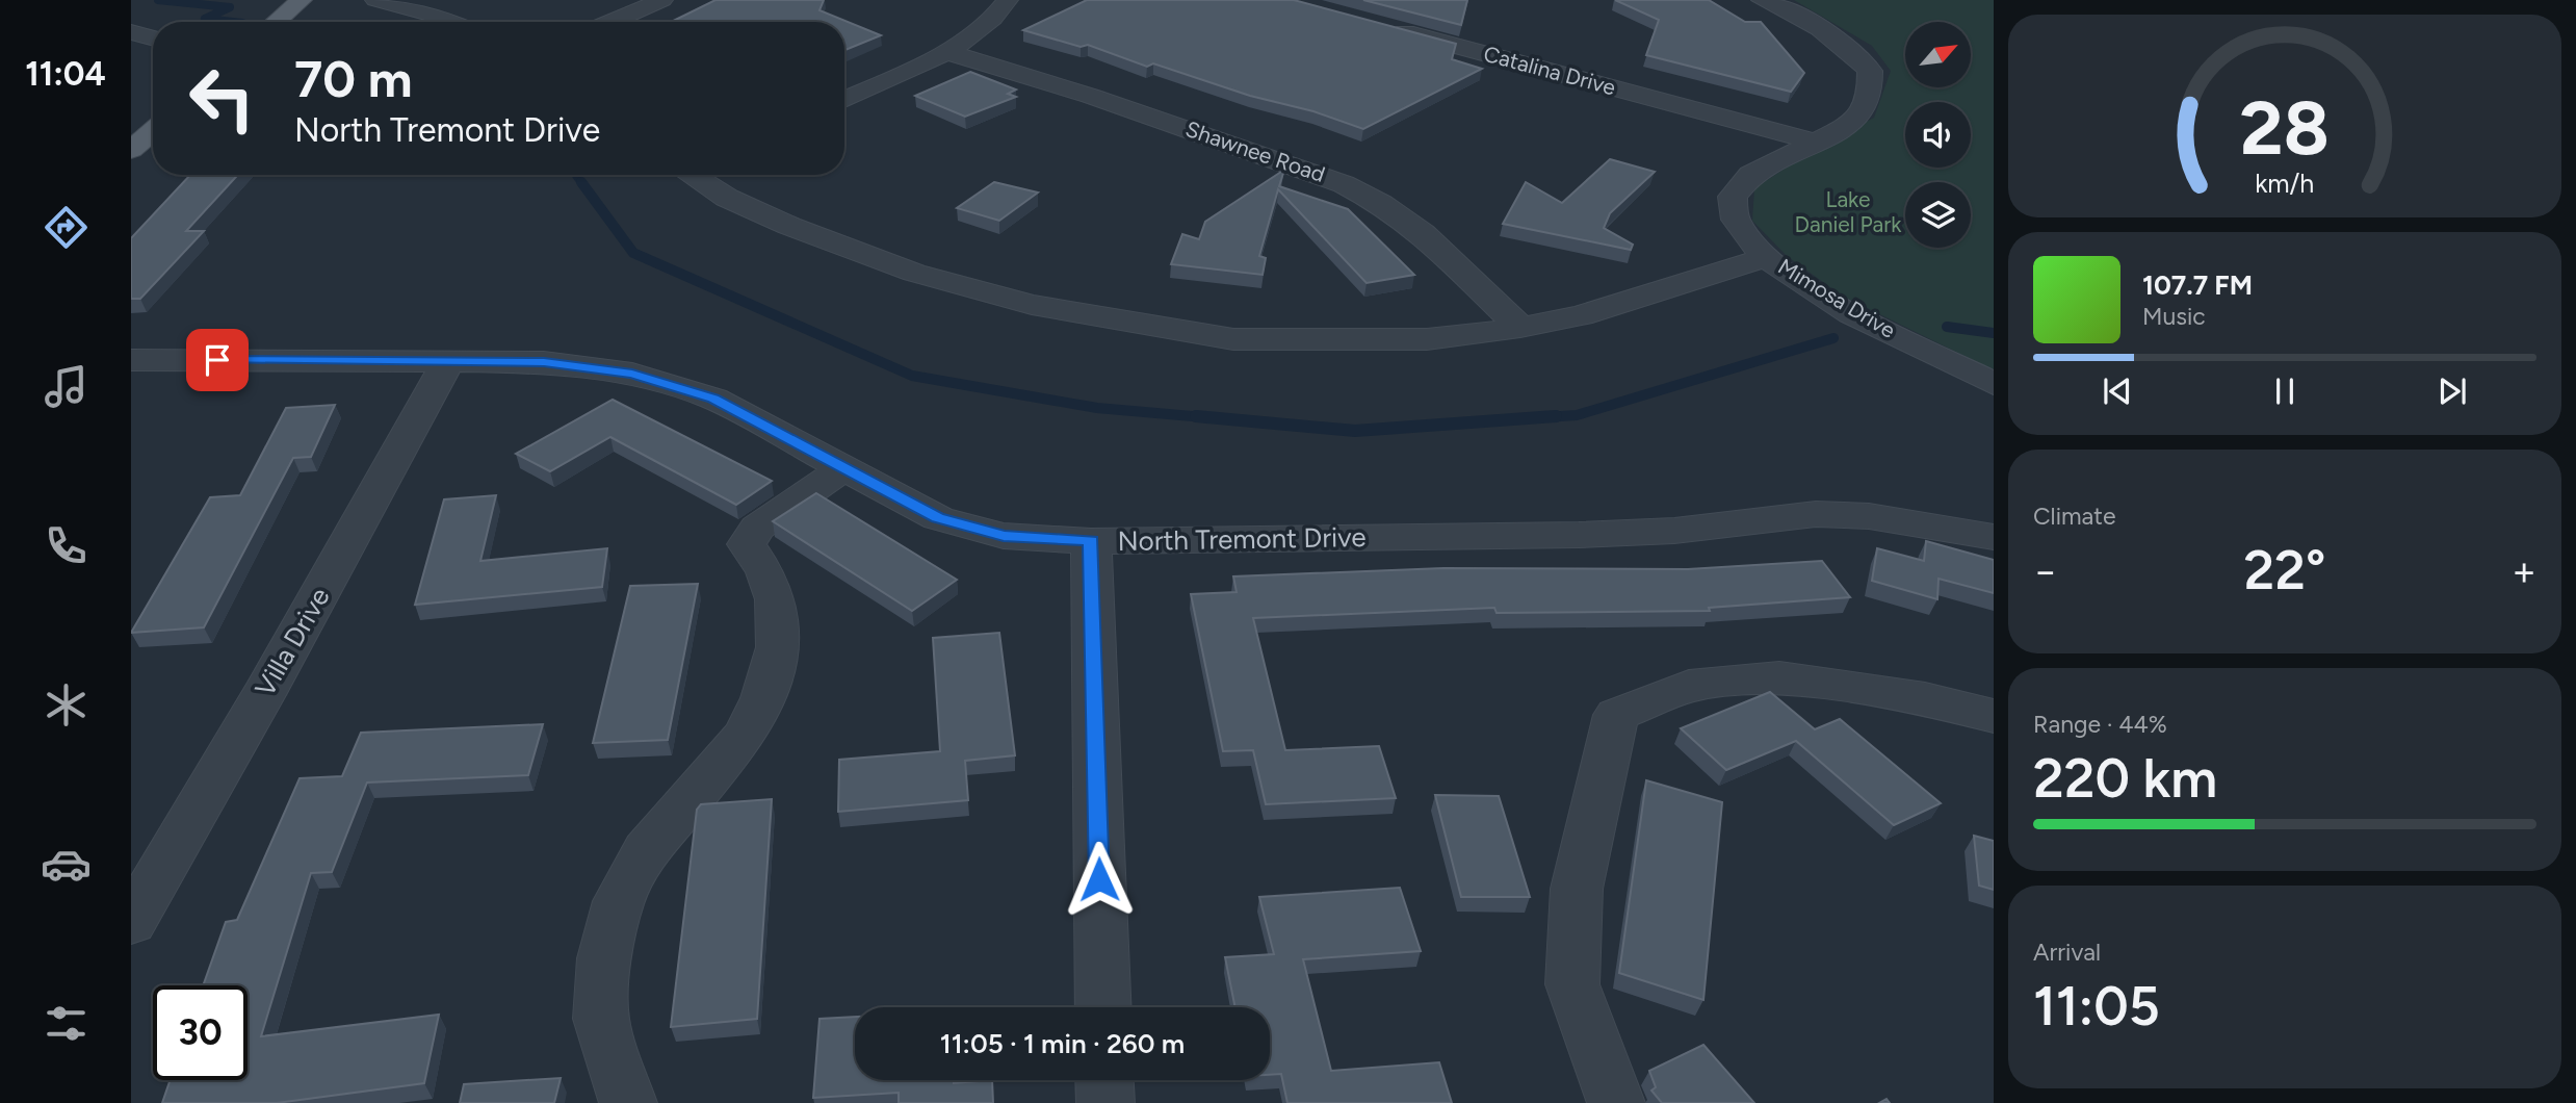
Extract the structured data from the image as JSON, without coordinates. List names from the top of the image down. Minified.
{"streets":{"street":["Catalina Drive","Shawnee Road","Mimosa Drive","North Tremont Drive","Villa Drive"]},"crossings":[["Catalina Drive","Mimosa Drive"],["North Tremont Drive","Villa Drive"]],"parks":["Lake Daniel Park"],"north":"top right","page":{"tabs":"11:04","turn":["70 m","North Tremont Drive"],"song":["107.7 FM","Music"],"tile":["Climate",["Range · 44%","220 km"],["Arrival","11:05"]],"heat":["−","22°","+"],"limit":"30","trip":"11:05 · 1 min · 260 m","gauge":["28","km/h"]}}
